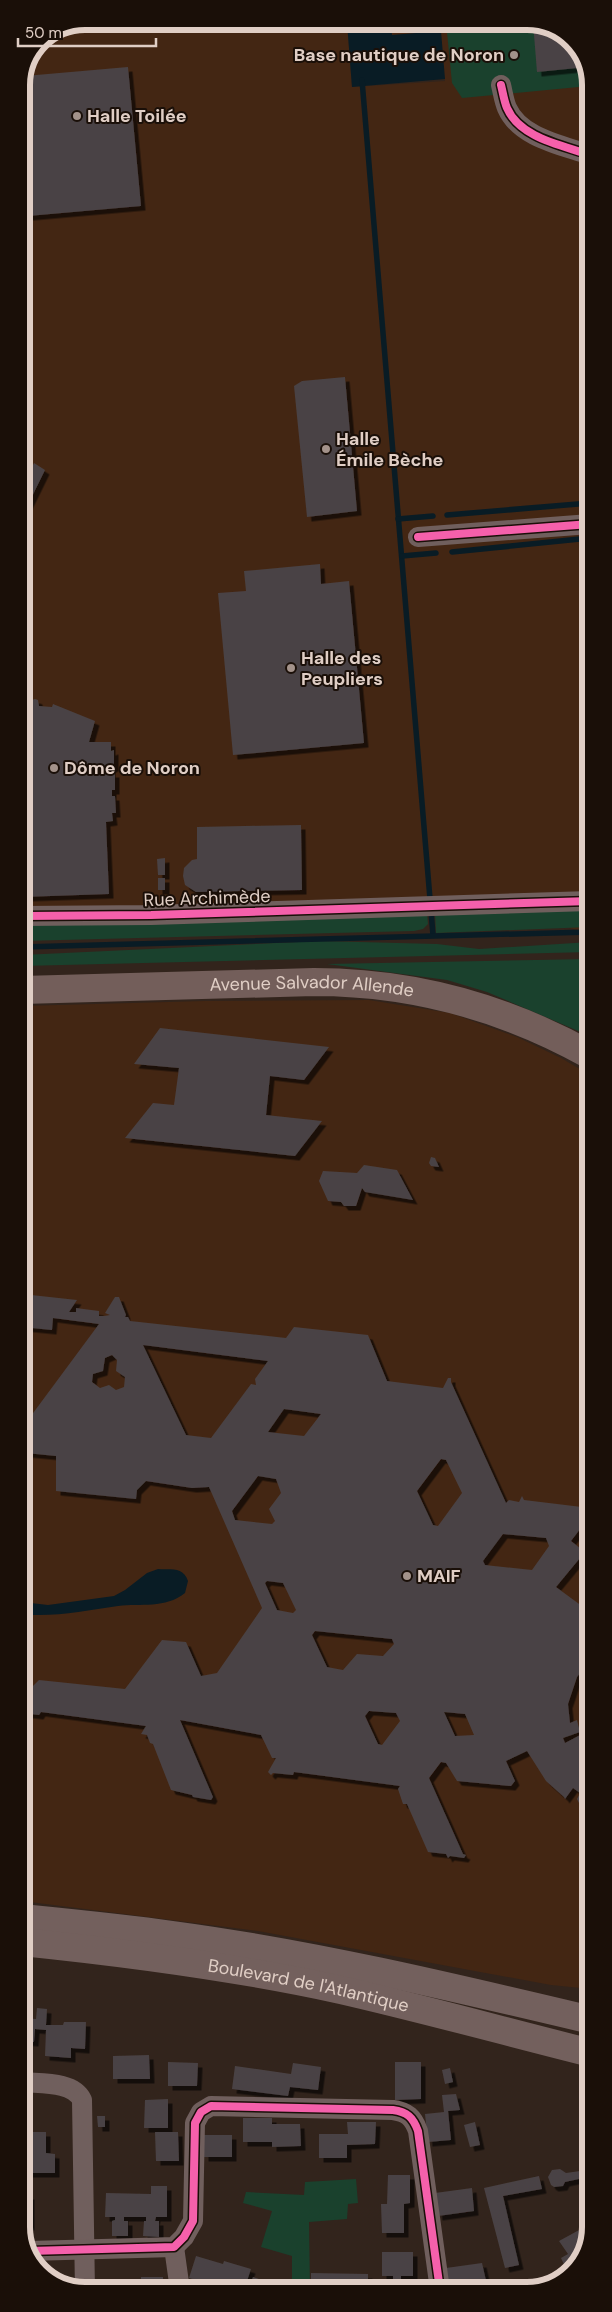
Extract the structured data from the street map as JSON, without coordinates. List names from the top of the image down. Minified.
{"streets":{"main road":["Avenue Salvador Allende","Boulevard de l'Atlantique"],"street":["Rue Archimède"]},"places":["Base nautique de Noron","Halle Toilée","Halle Émile Bèche","Halle des Peupliers","Dôme de Noron","MAIF"],"scale_bar":"50 m"}
